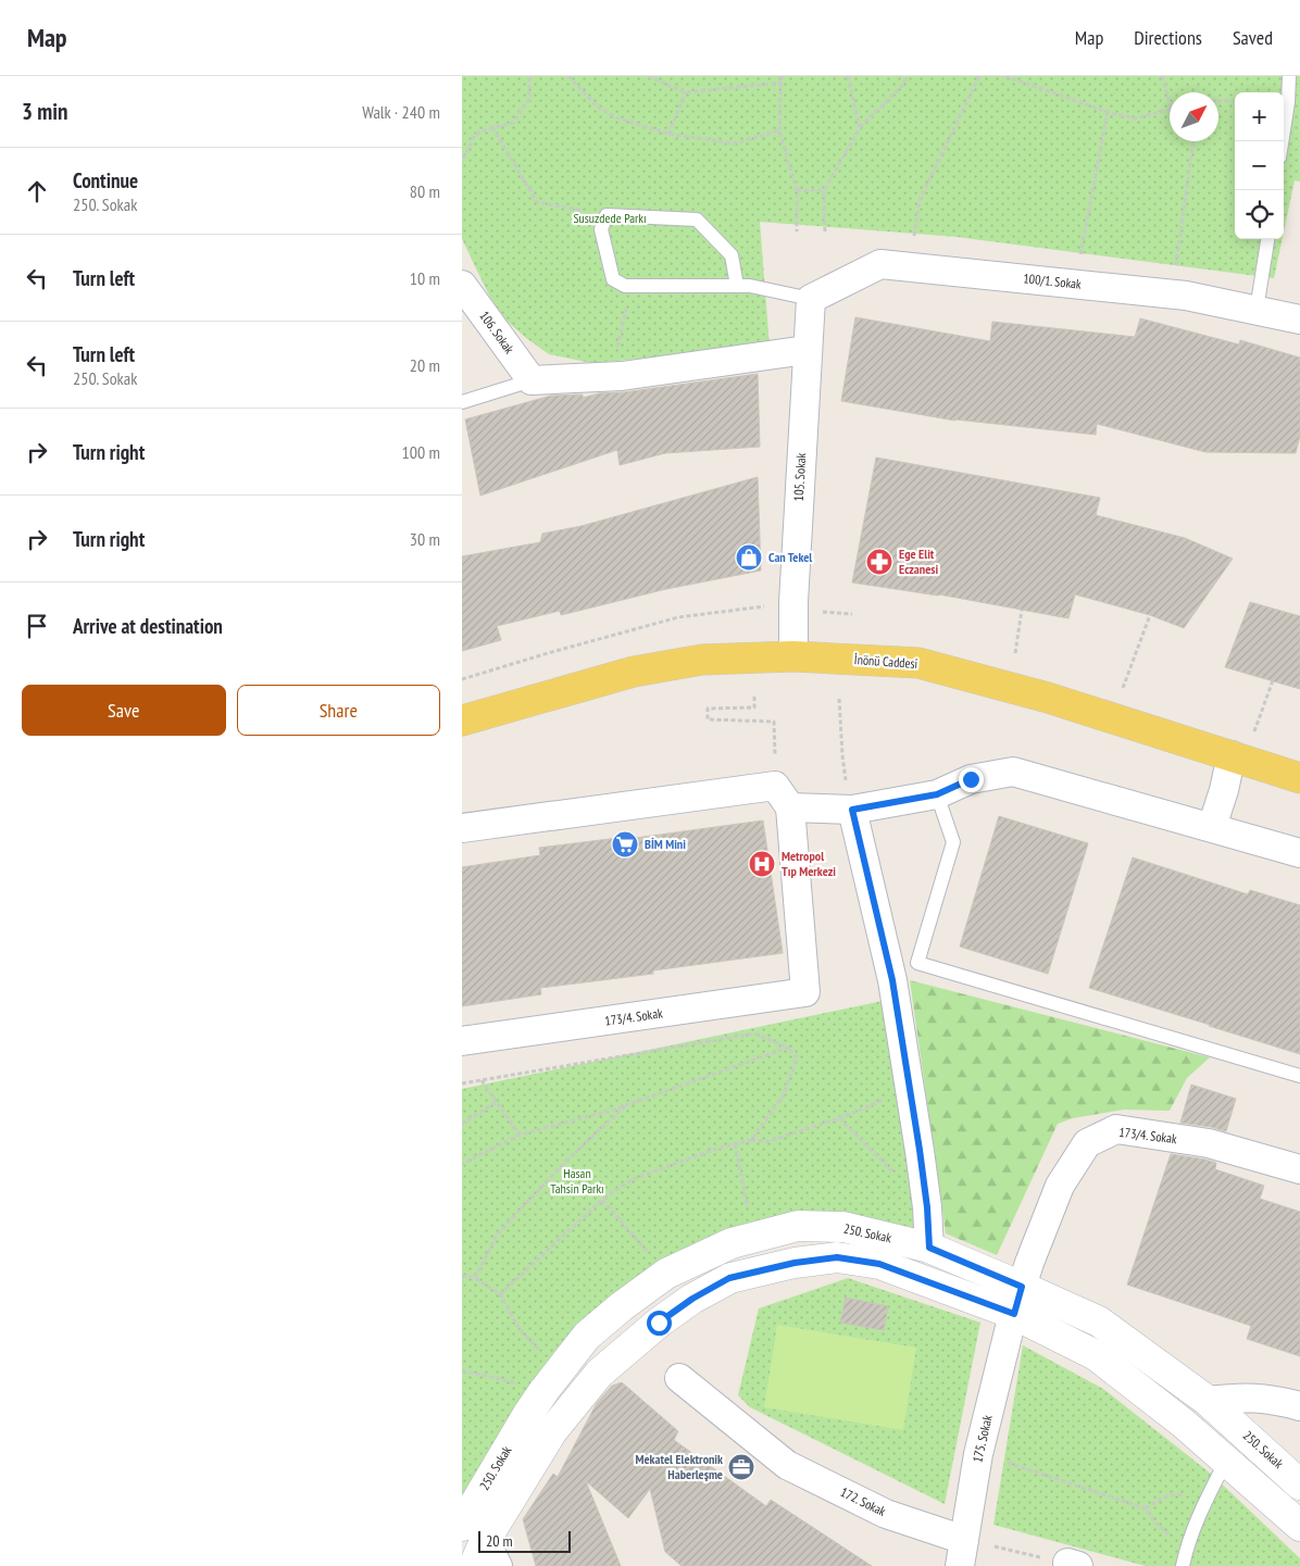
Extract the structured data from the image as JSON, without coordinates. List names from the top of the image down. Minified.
{"streets":{"main road":["İnönü Caddesi","250. Sokak"],"street":["100/1. Sokak","106. Sokak","105. Sokak","173/4. Sokak","175. Sokak","172. Sokak"]},"crossings":[["100/1. Sokak","105. Sokak"],["105. Sokak","İnönü Caddesi"],["173/4. Sokak","250. Sokak"],["250. Sokak","175. Sokak"],["175. Sokak","172. Sokak"]],"parks":["Susuzdede Parkı","Hasan Tahsin Parkı"],"places":{"shop":["Can Tekel"],"pharmacy":["Ege Elit Eczanesi"],"supermarket":["BİM Mini"],"hospital":["Metropol Tıp Merkezi"],"office":["Mekatel Elektronik Haberleşme"]},"scale_bar":"20 m","north":"top right","page":{"header":"Map","nav":["Map","Directions","Saved"],"heading":["3 min","Walk · 240 m"],"map_buttons":["+","−"],"list":[["Continue","250. Sokak","80 m"],["Turn left","10 m"],["Turn left","250. Sokak","20 m"],["Turn right","100 m"],["Turn right","30 m"],"Arrive at destination"],"buttons":["Save","Share"],"scale":"20 m"}}
